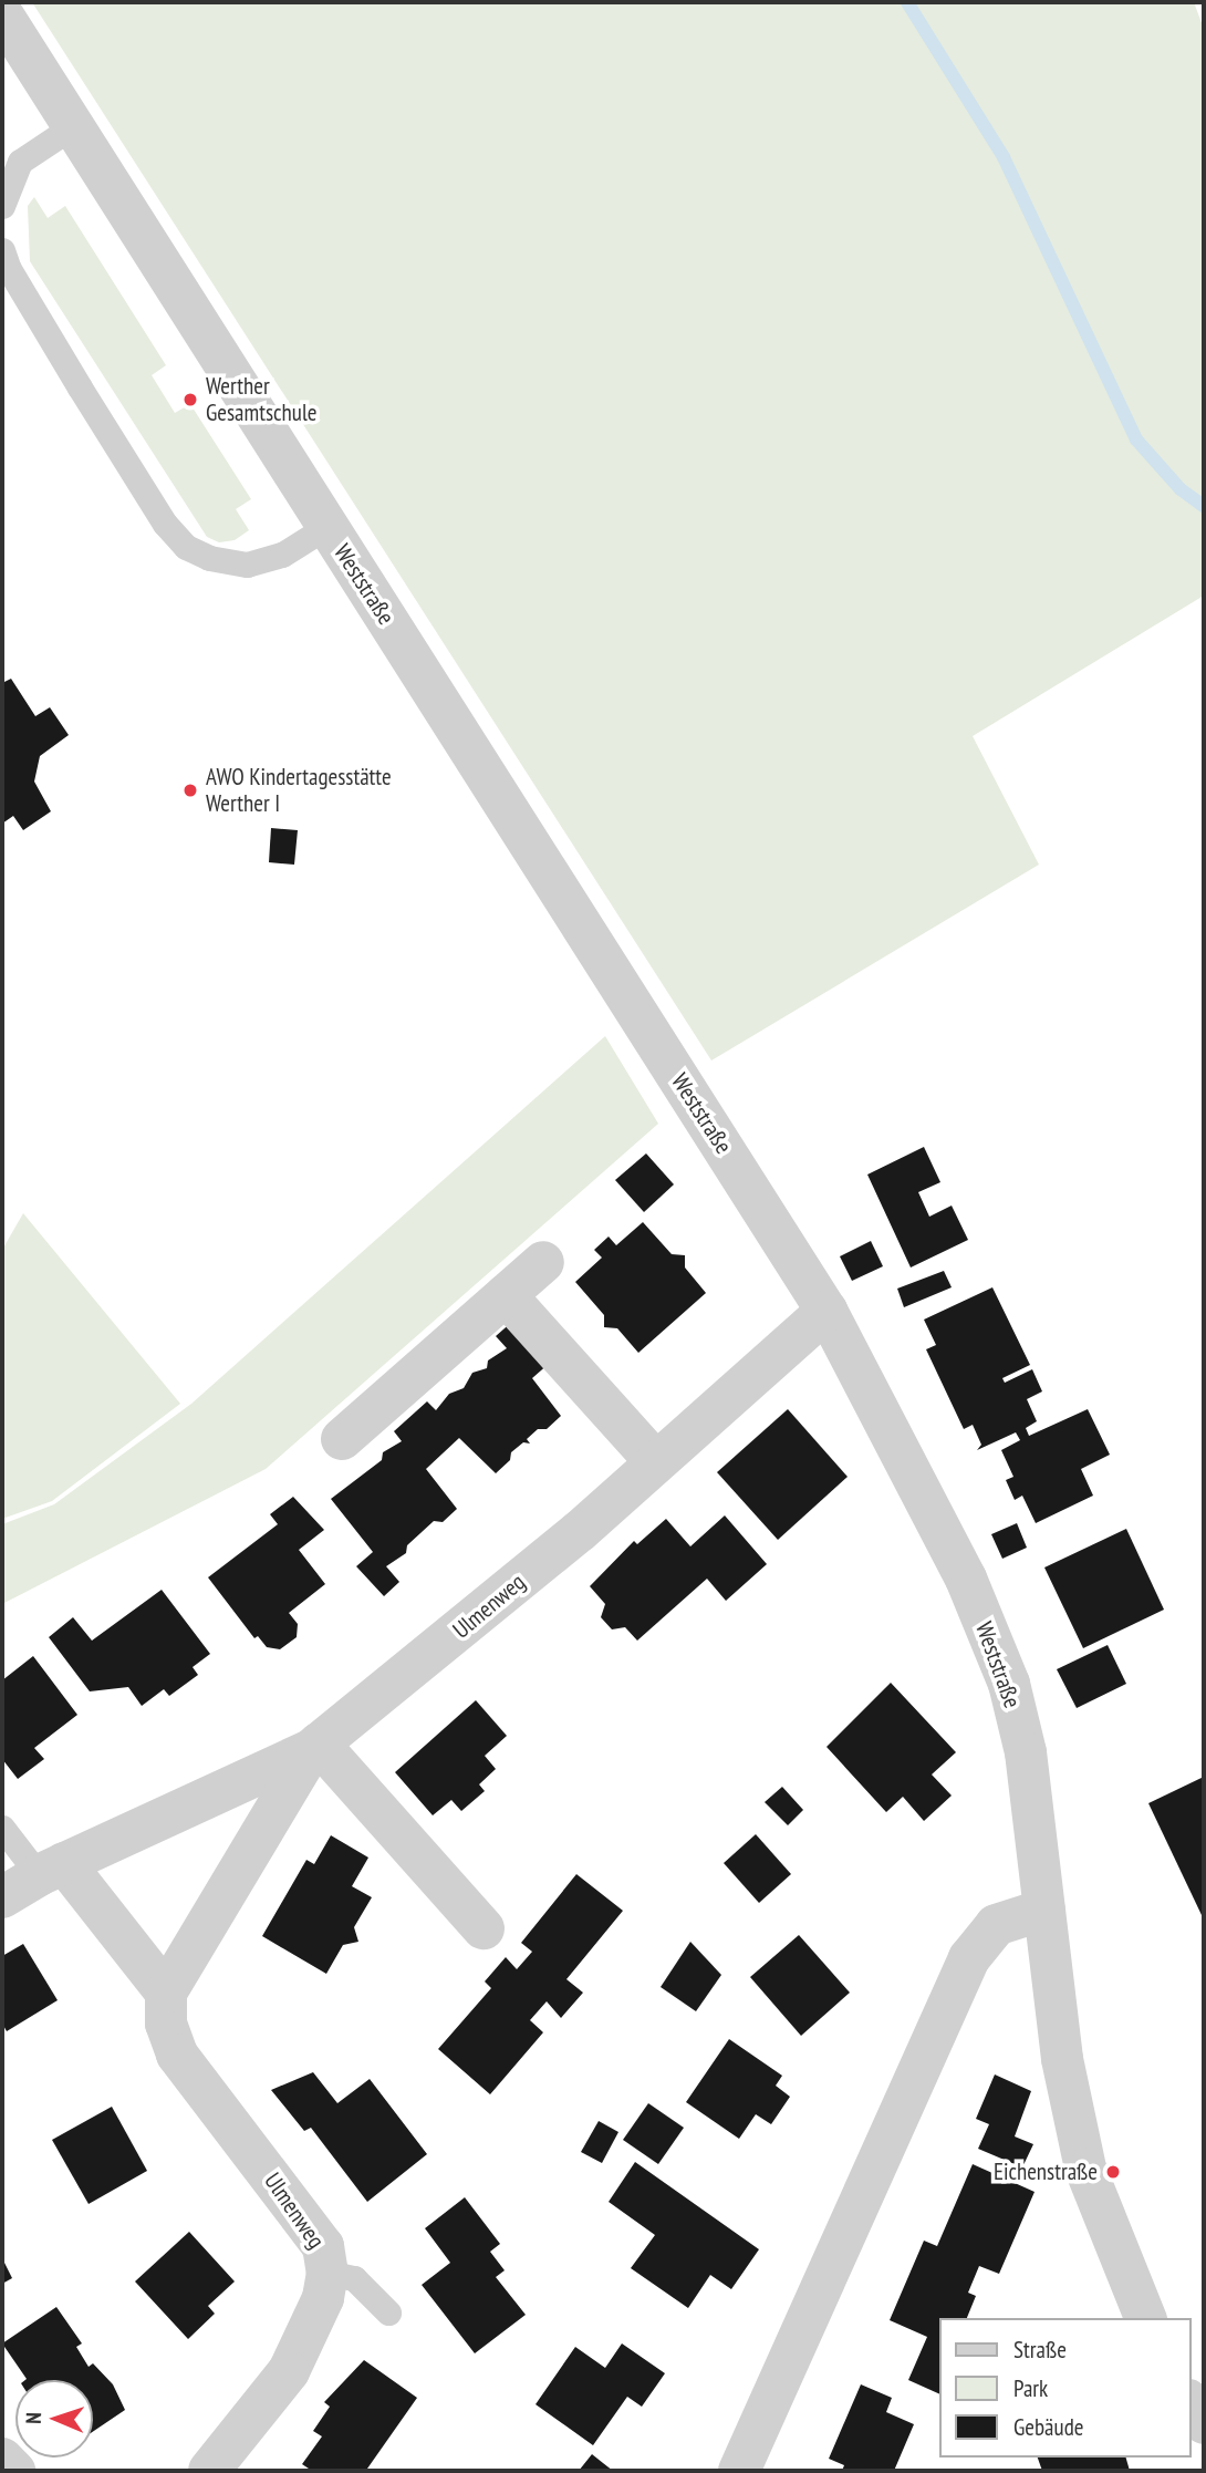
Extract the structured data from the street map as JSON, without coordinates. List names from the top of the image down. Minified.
{"streets":{"street":["Weststraße","Ulmenweg"]},"crossings":[["Weststraße","Ulmenweg"]],"places":["Werther Gesamtschule","AWO Kindertagesstätte Werther I","Eichenstraße"],"legend":["Straße","Park","Gebäude"],"north":"left"}
